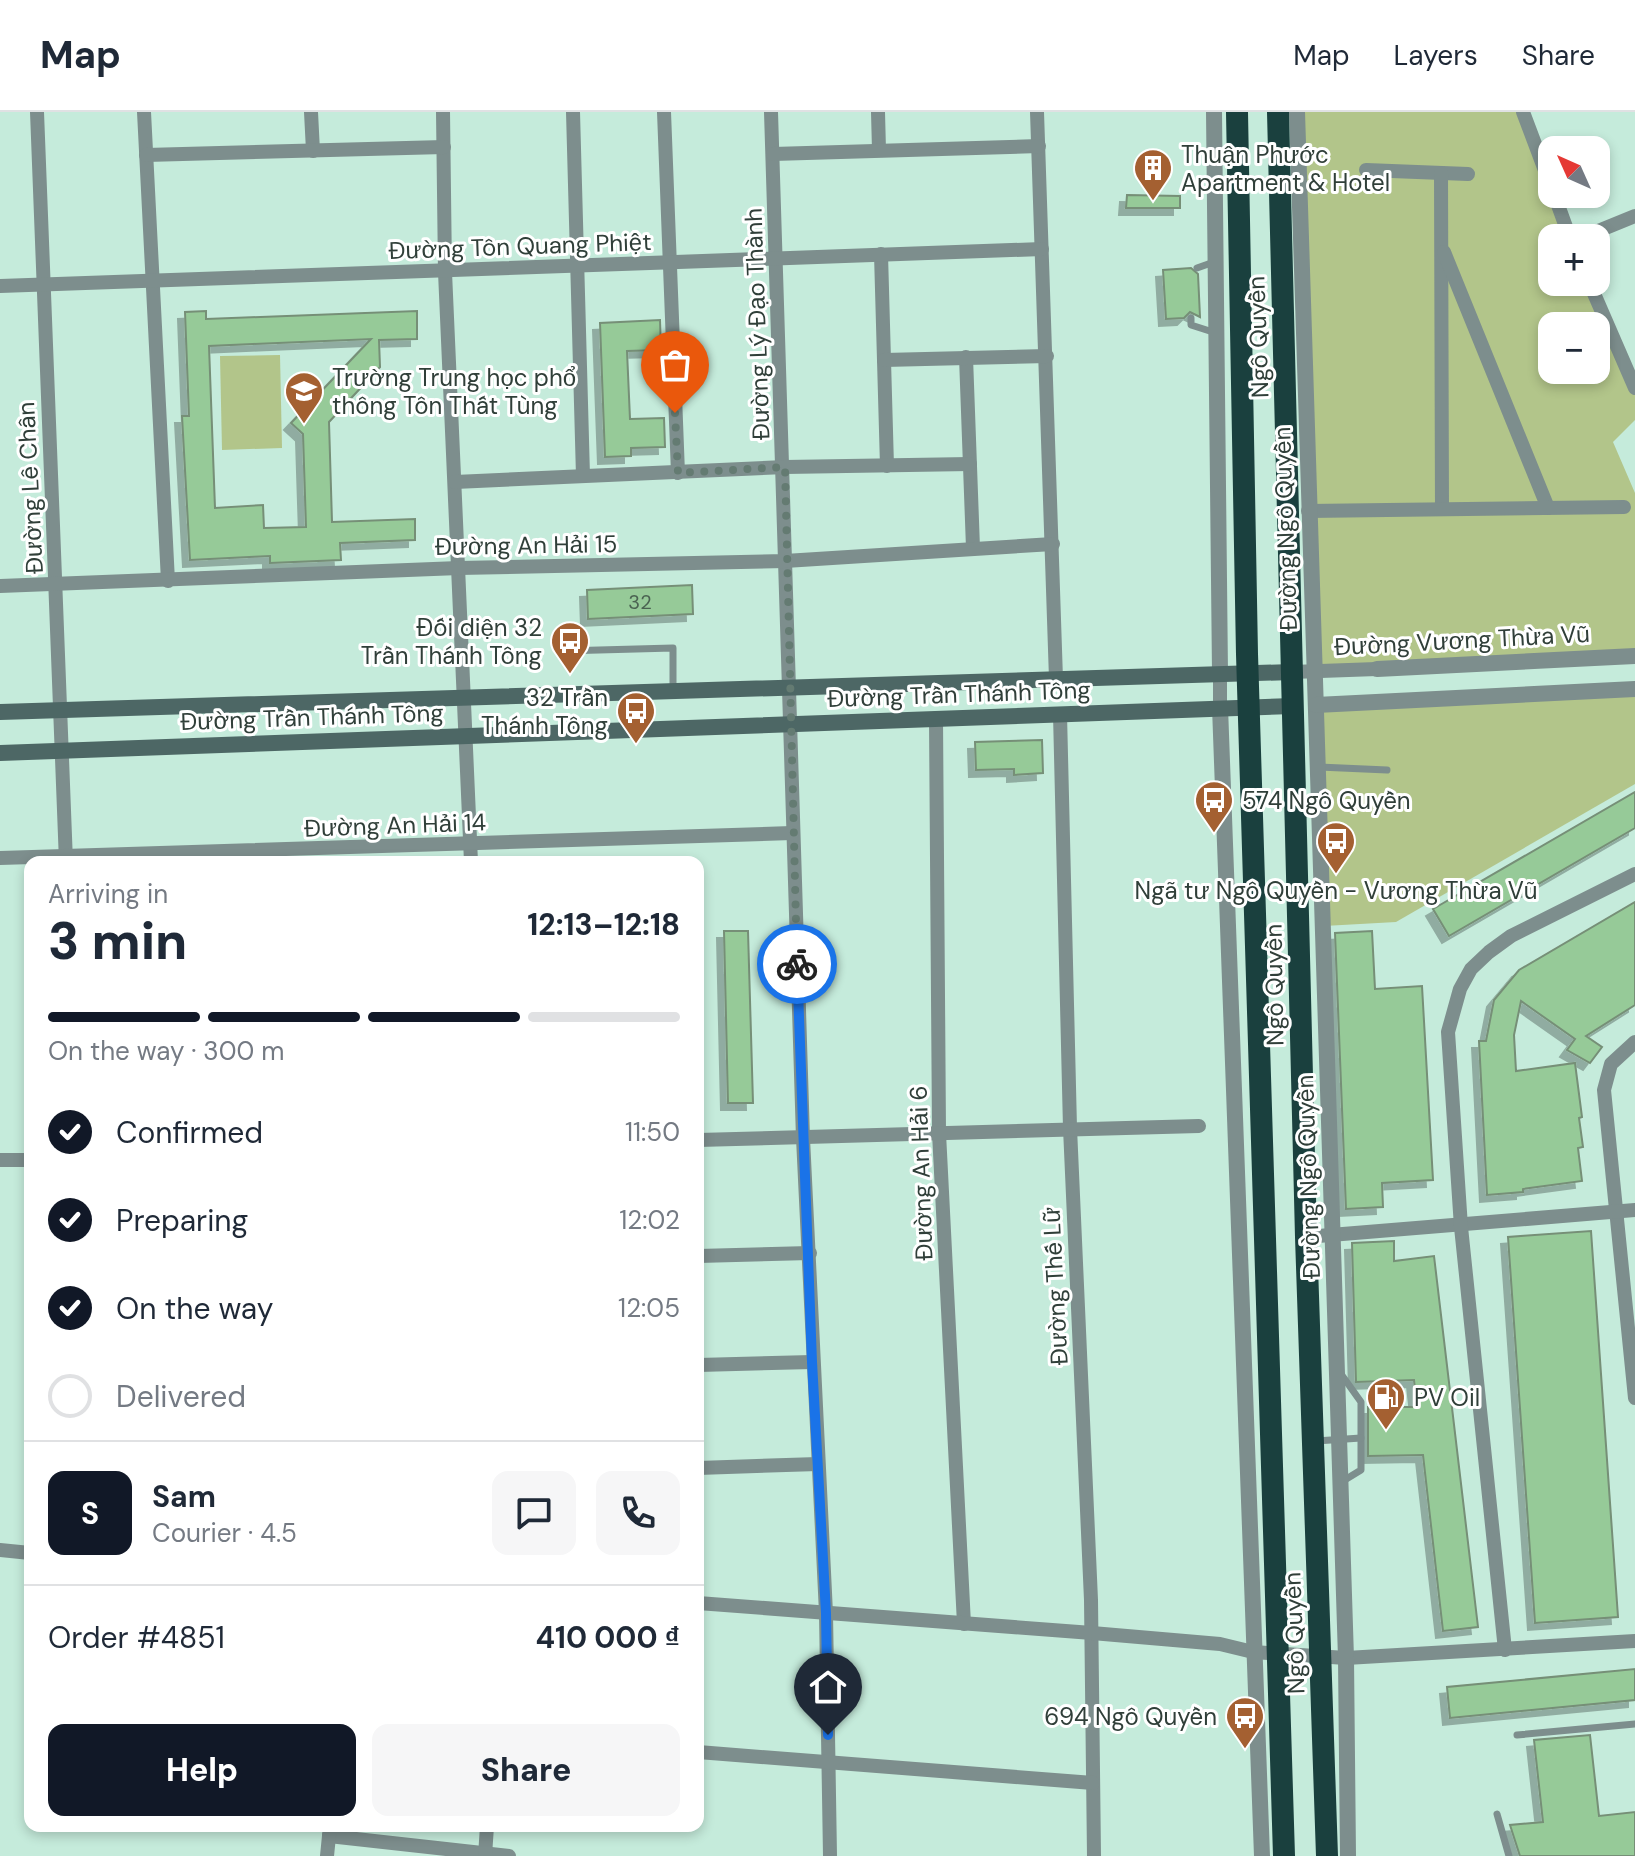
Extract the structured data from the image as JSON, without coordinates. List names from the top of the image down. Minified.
{"streets":{"highway":["Ngô Quyền"],"main road":["Đường Trần Thánh Tông"],"street":["Đường Tôn Quang Phiệt","Đường Lý Đạo Thành","Đường Lê Chân","Đường Ngô Quyền","Đường An Hải 15","Đường Vương Thừa Vũ","Đường An Hải 14","Đường An Hải 6","Đường Thế Lữ"]},"crossings":[["Đường Tôn Quang Phiệt","Đường Lý Đạo Thành"],["Đường Tôn Quang Phiệt","Đường Lê Chân"],["Đường Lý Đạo Thành","Đường An Hải 15"],["Đường Lý Đạo Thành","Đường Trần Thánh Tông"],["Đường Lý Đạo Thành","Đường An Hải 14"],["Ngô Quyền","Đường Ngô Quyền"],["Ngô Quyền","Đường Vương Thừa Vũ"],["Ngô Quyền","Đường Trần Thánh Tông"],["Đường Lê Chân","Đường An Hải 15"],["Đường Lê Chân","Đường Trần Thánh Tông"],["Đường Ngô Quyền","Đường Vương Thừa Vũ"],["Đường Ngô Quyền","Đường Trần Thánh Tông"],["Đường Vương Thừa Vũ","Đường Trần Thánh Tông"],["Đường Trần Thánh Tông","Đường An Hải 6"],["Đường Trần Thánh Tông","Đường Thế Lữ"]],"places":{"building":["Thuận Phước Apartment & Hotel"],"school or university":["Trường Trung học phổ thông Tôn Thất Tùng"],"bus stop":["Đối diện 32 Trần Thánh Tông","32 Trần Thánh Tông","574 Ngô Quyền","Ngã tư Ngô Quyền - Vương Thừa Vũ","694 Ngô Quyền"],"fuel station":["PV Oil"]},"house_numbers":["32"],"north":"top left","page":{"header":"Map","nav":["Map","Layers","Share"],"map_buttons":["+","−"],"heading":["3 min","Arriving in","12:13–12:18"],"panel":["Sam","Courier · 4.5","Order #4851","410 000 ₫"],"bar":"On the way · 300 m","list":[["Confirmed","11:50"],["Preparing","12:02"],["On the way","12:05"],"Delivered"],"round":"S","buttons":["Help","Share"]}}
